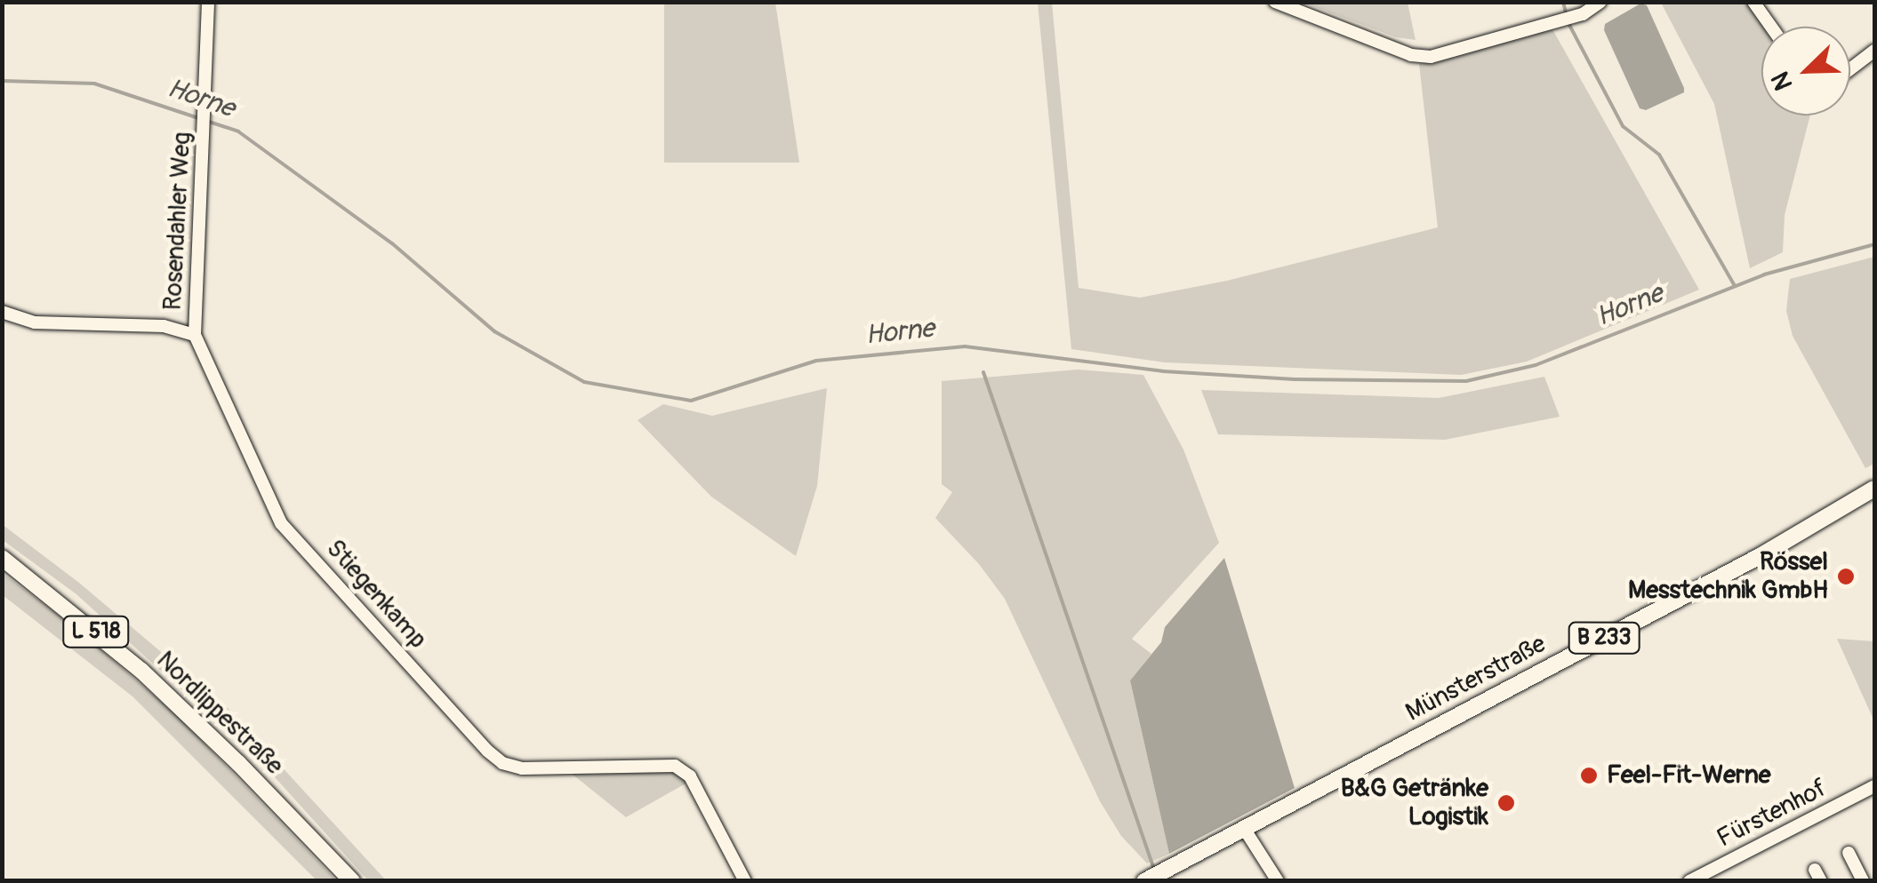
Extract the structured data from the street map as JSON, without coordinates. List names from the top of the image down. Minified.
{"streets":{"main road":["L 518","B 233","Münsterstraße","Nordlippestraße"],"street":["Rosendahler Weg","Stiegenkamp","Fürstenhof"]},"crossings":[["Rosendahler Weg","Stiegenkamp"]],"water":["Horne"],"places":["Rössel Messtechnik GmbH","Feel-Fit-Werne","B&G Getränke Logistik"],"north":"bottom left"}
